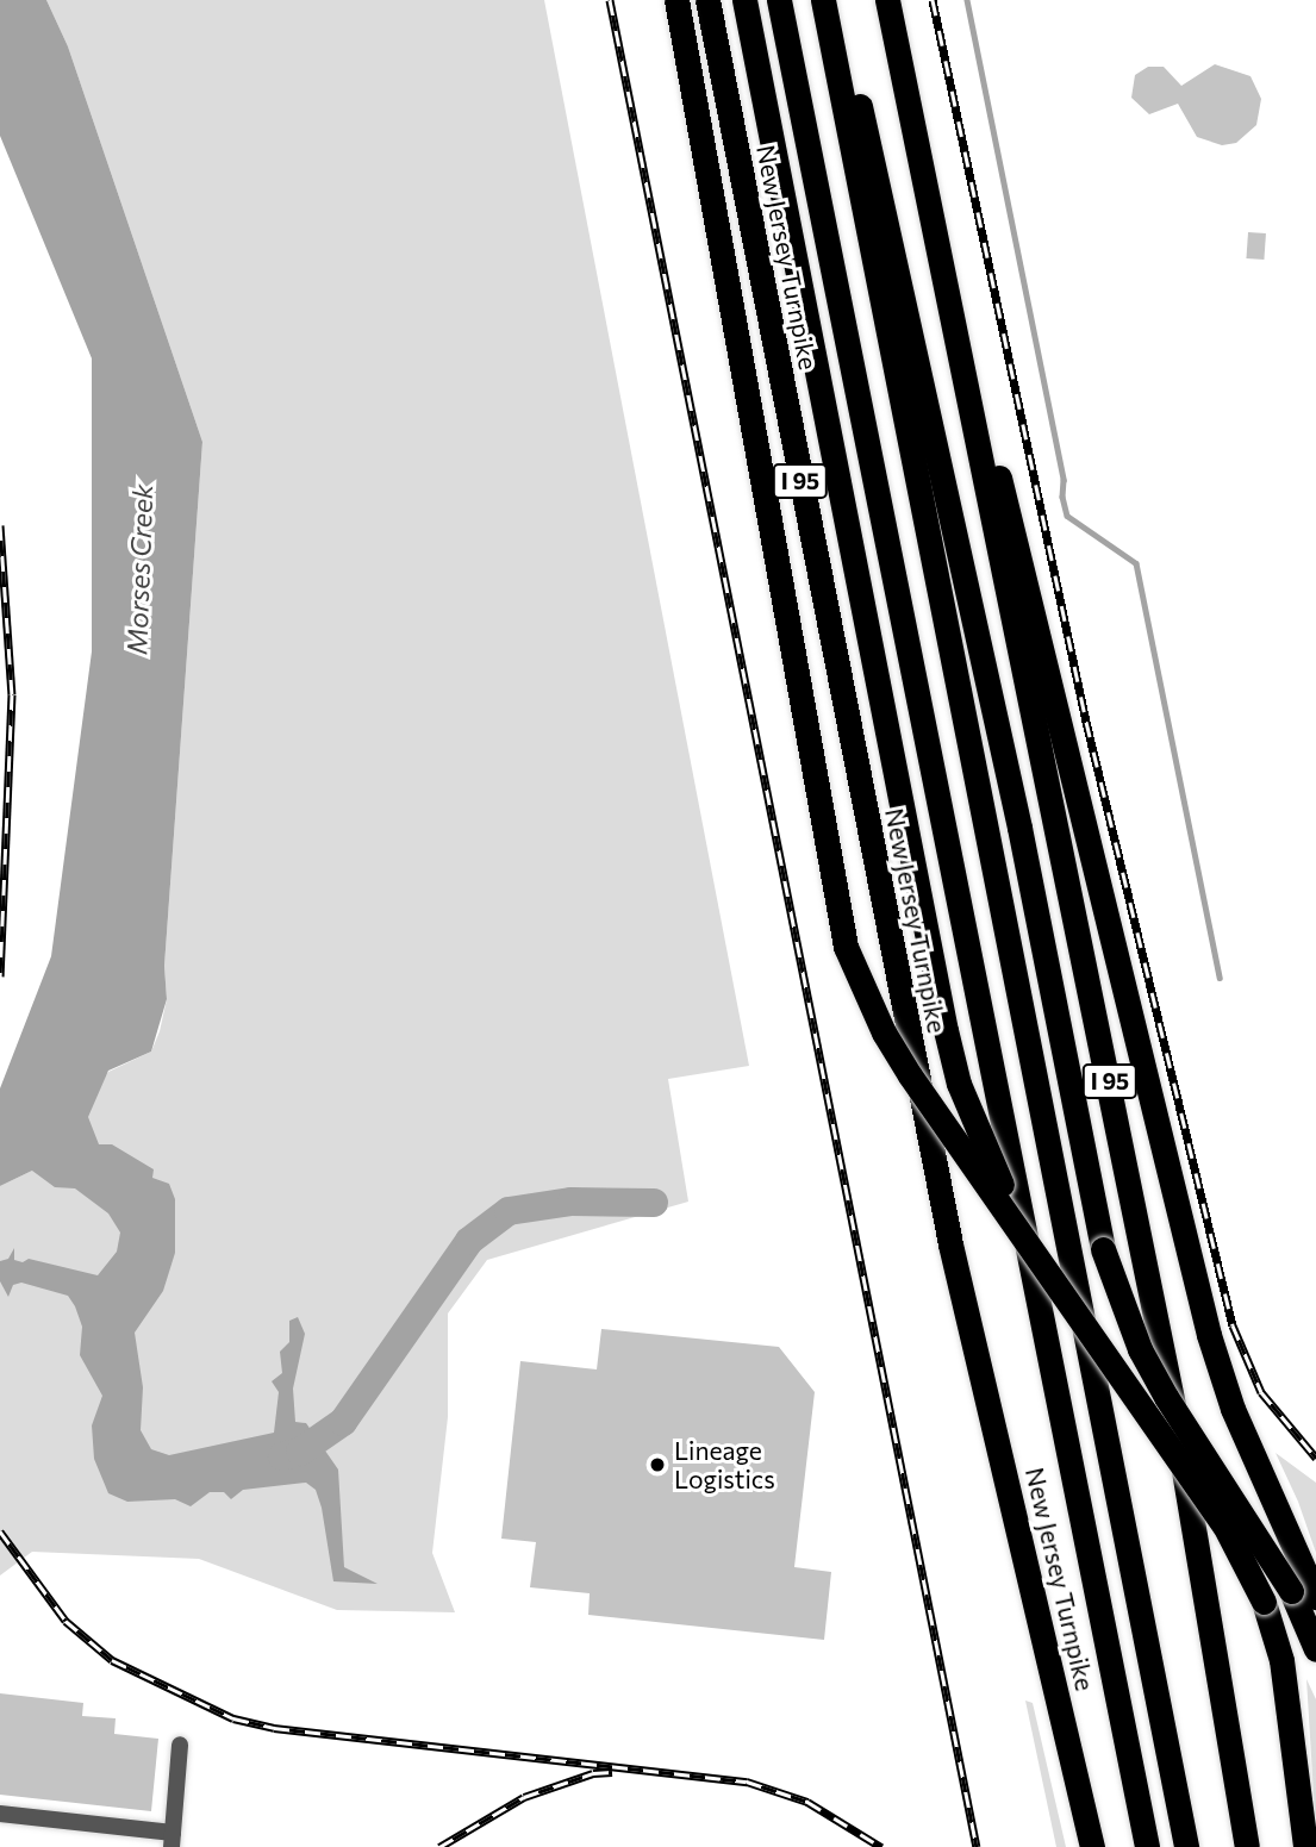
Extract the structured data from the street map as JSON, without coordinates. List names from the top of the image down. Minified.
{"streets":{"highway":["New Jersey Turnpike","I 95"]},"water":["Morses Creek"],"places":["Lineage Logistics"]}
